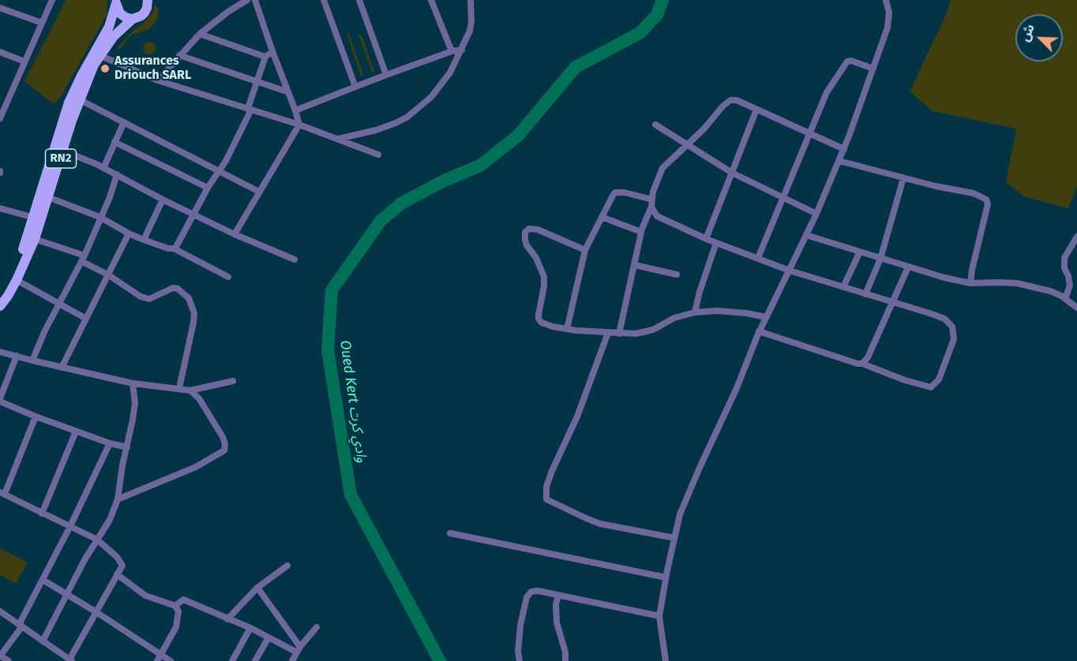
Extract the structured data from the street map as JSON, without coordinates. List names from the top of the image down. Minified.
{"streets":{"main road":["RN2"]},"water":["Oued Kert وادي كرت"],"places":["Assurances Driouch SARL"],"north":"top left"}
